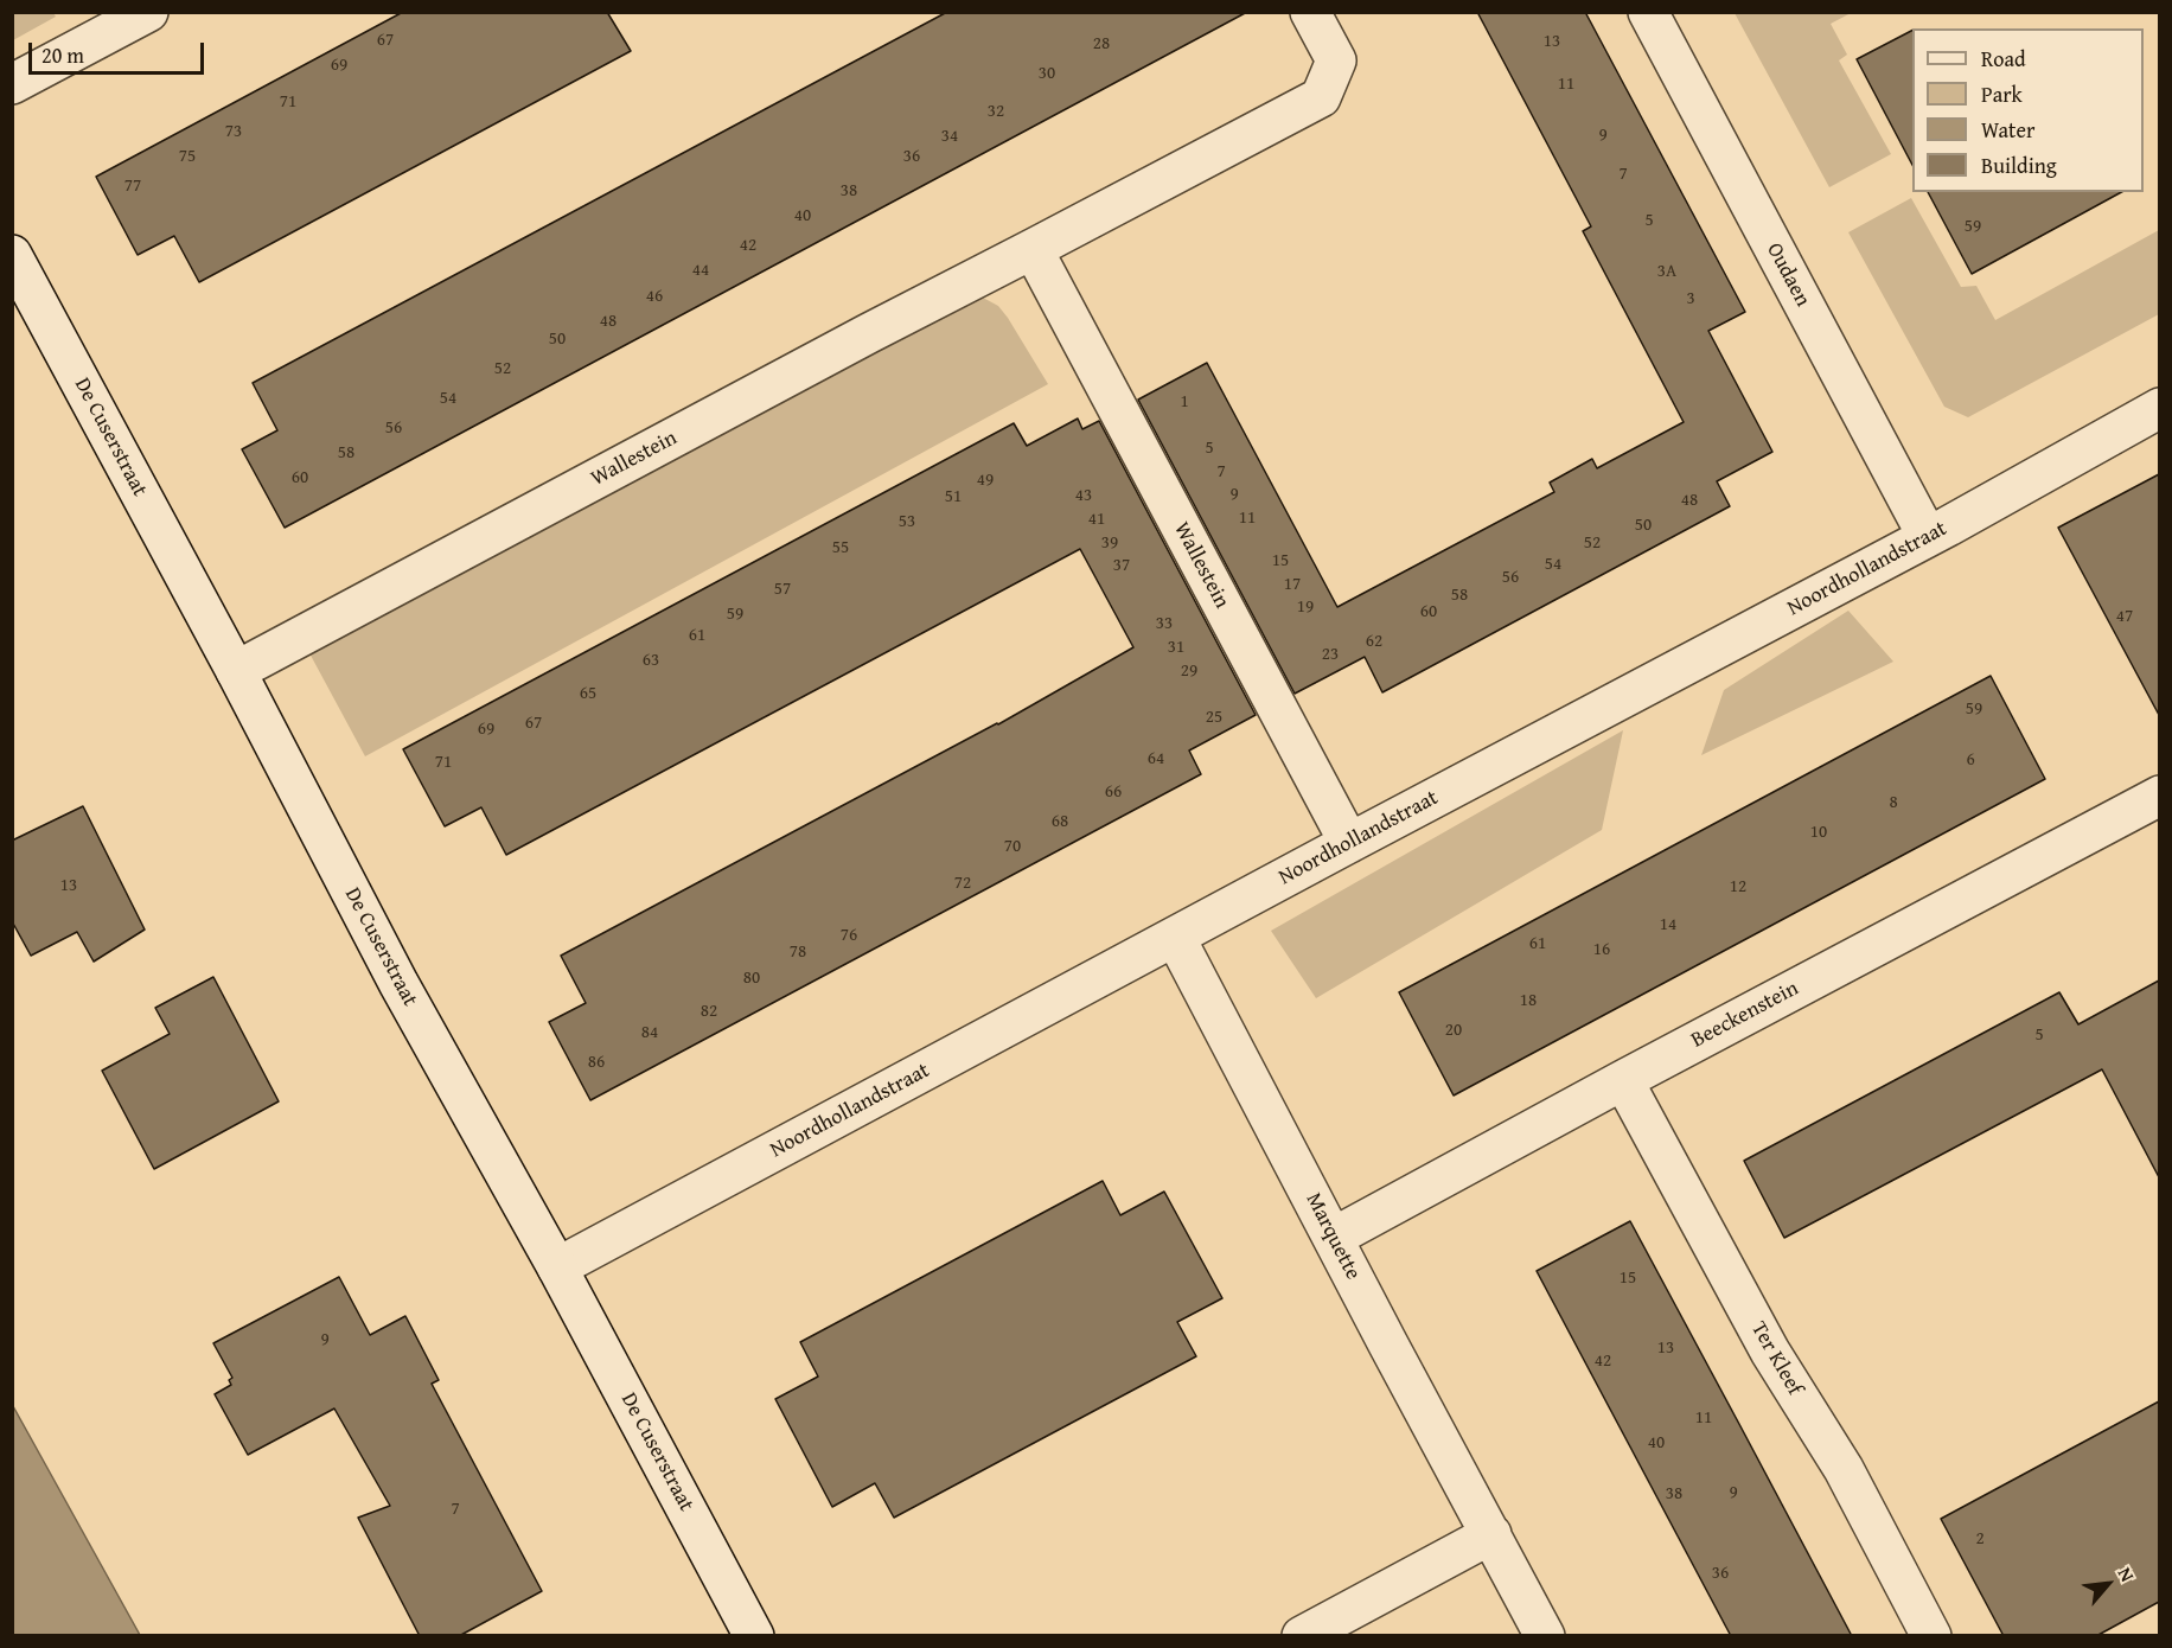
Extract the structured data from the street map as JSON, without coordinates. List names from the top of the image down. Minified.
{"streets":{"street":["Oudaen","De Cuserstraat","Wallestein","Noordhollandstraat","Beeckenstein","Marquette","Ter Kleef"]},"crossings":[["Oudaen","Noordhollandstraat"],["De Cuserstraat","Wallestein"],["De Cuserstraat","Noordhollandstraat"],["Wallestein","Noordhollandstraat"],["Noordhollandstraat","Marquette"],["Beeckenstein","Marquette"],["Beeckenstein","Ter Kleef"]],"house_numbers":["67","13","28","69","30","11","71","32","73","9","34","75","36","7","77","38","40","5","59","42","44","3A","46","3","48","50","52","54","1","56","5","58","7","60","49","9","43","51","48","11","41","53","50","39","52","55","15","54","37","56","17","57","58","19","60","59","47","33","61","62","31","23","63","29","65","59","25","67","69","64","6","71","66","8","68","10","70","72","13","12","14","76","61","16","78","80","18","82","20","84","5","86","15","9","13","42","11","40","9","38","7","2","36"],"legend":["Road","Park","Water","Building"],"scale_bar":"20 m","north":"top right"}
